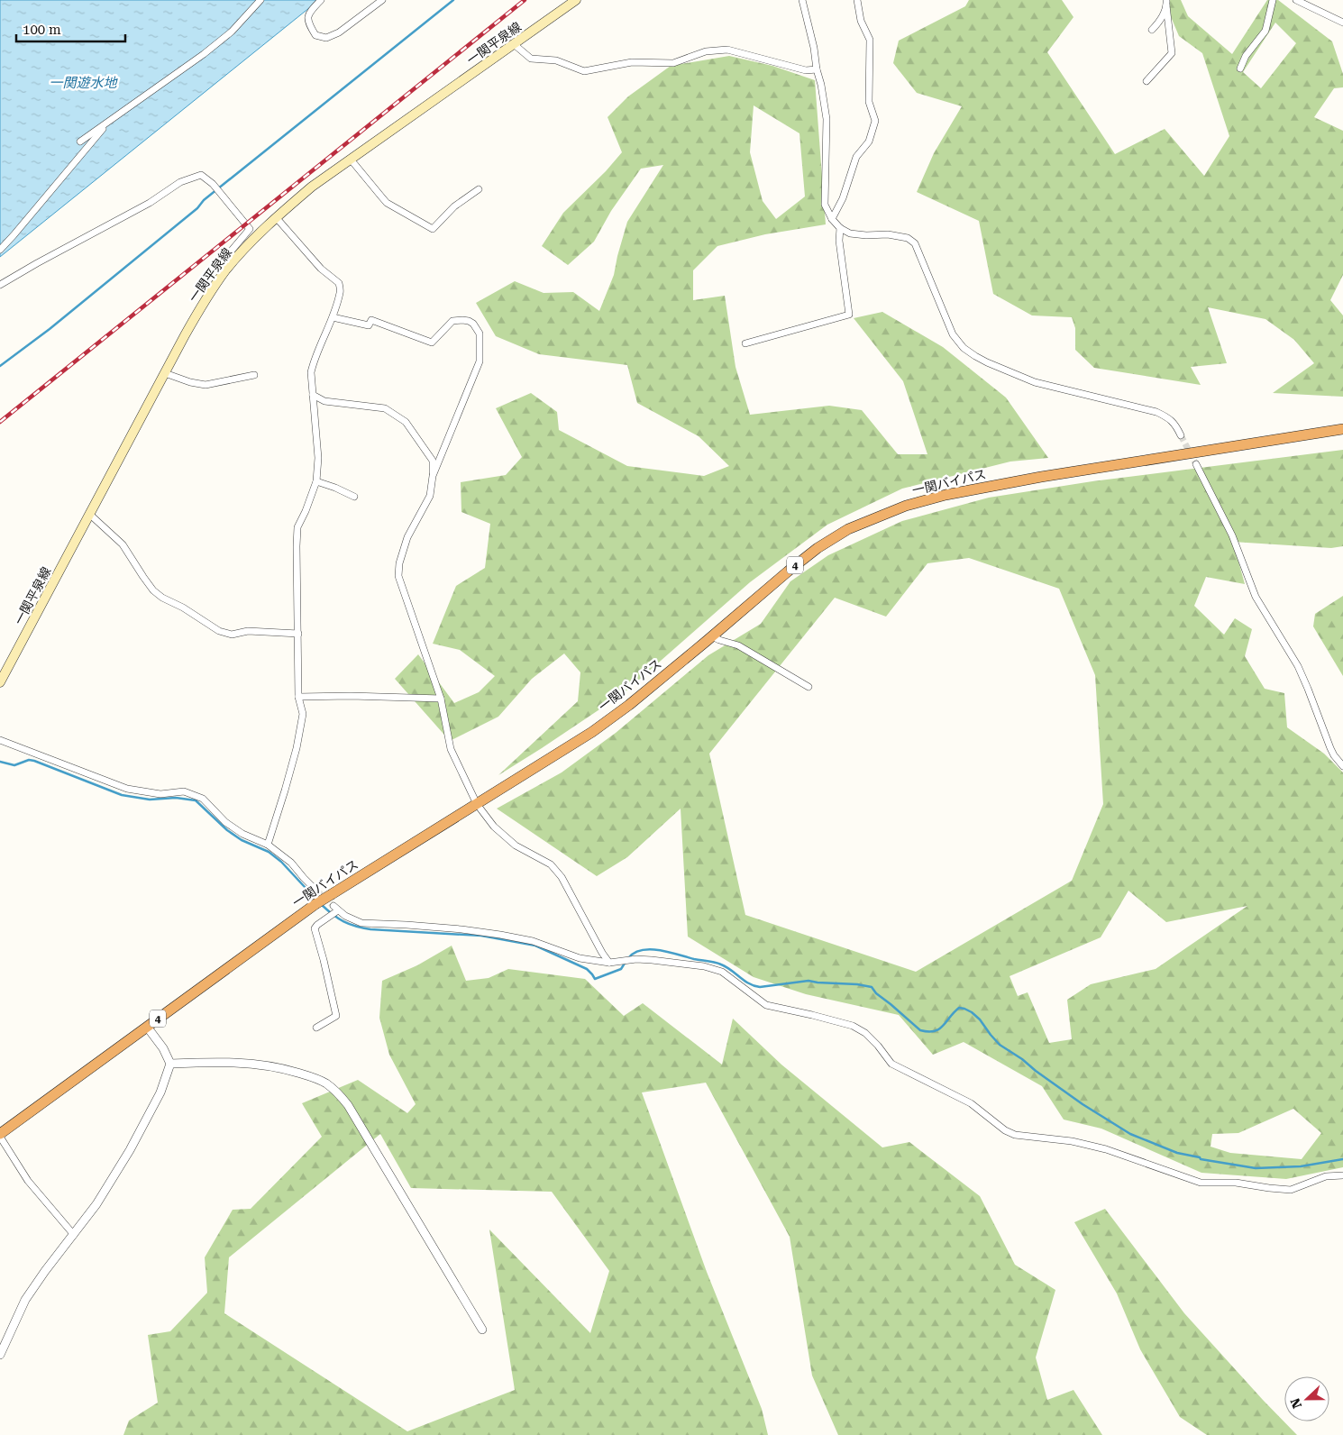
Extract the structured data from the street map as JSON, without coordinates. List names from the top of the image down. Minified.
{"streets":{"highway":["一関バイパス","4"],"main road":["一関平泉線"]},"water":["一関遊水地"],"scale_bar":"100 m","north":"left"}
